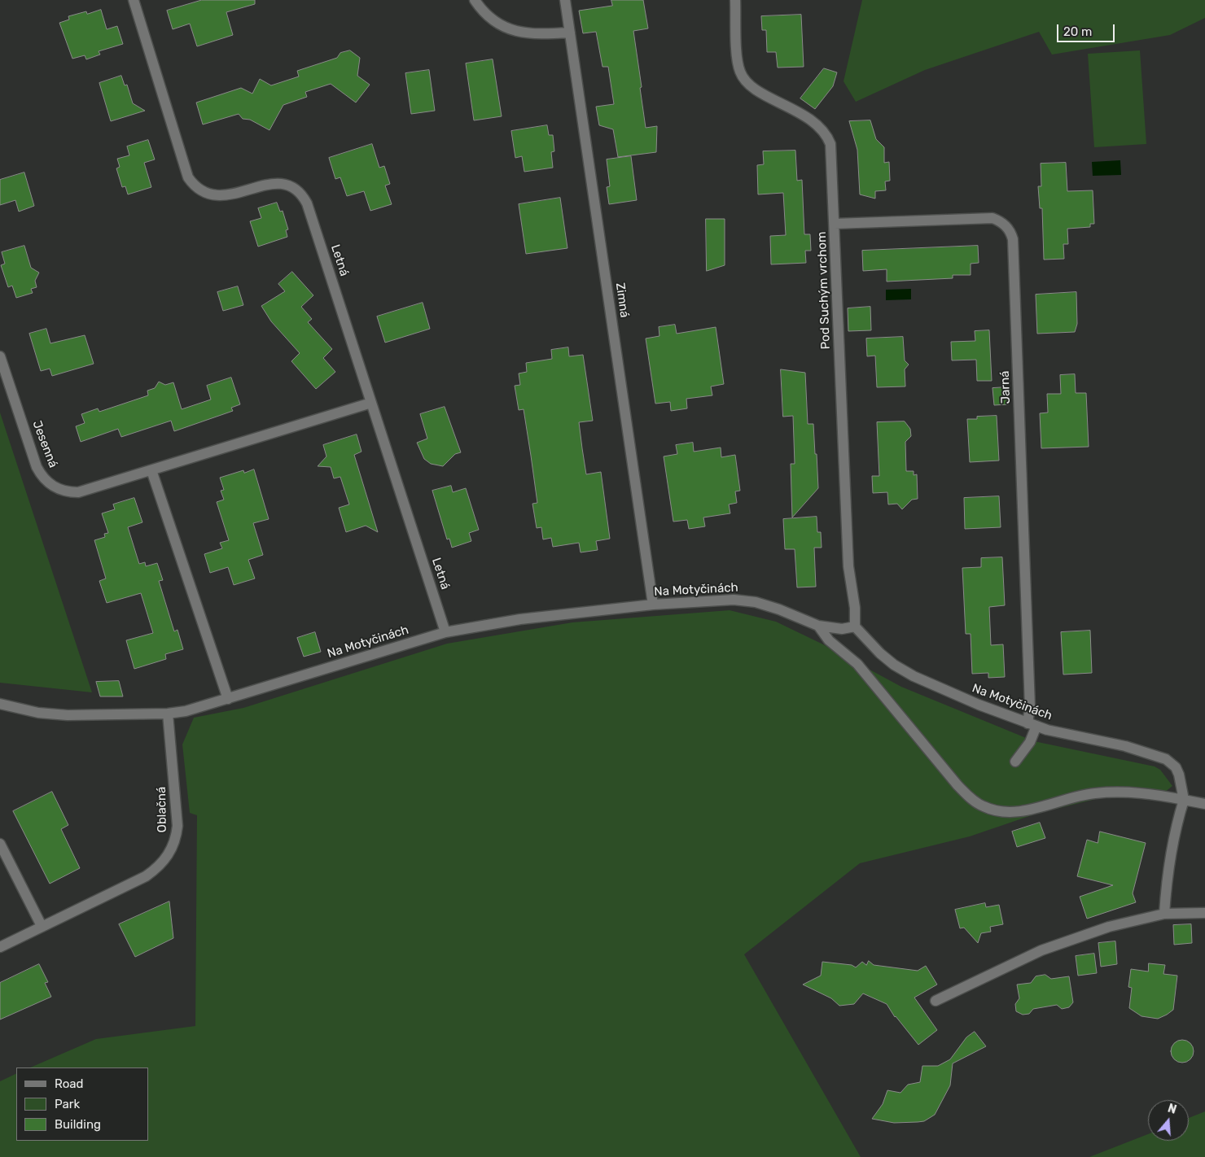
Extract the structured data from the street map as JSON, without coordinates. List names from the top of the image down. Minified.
{"streets":{"street":["Letná","Pod Suchým vrchom","Zimná","Jarná","Jesenná","Na Motyčinách","Oblačná"]},"crossings":[["Letná","Jesenná"],["Letná","Na Motyčinách"],["Pod Suchým vrchom","Jarná"],["Pod Suchým vrchom","Na Motyčinách"],["Zimná","Na Motyčinách"],["Jarná","Na Motyčinách"],["Na Motyčinách","Oblačná"]],"legend":["Road","Park","Building"],"scale_bar":"20 m","north":"top"}
